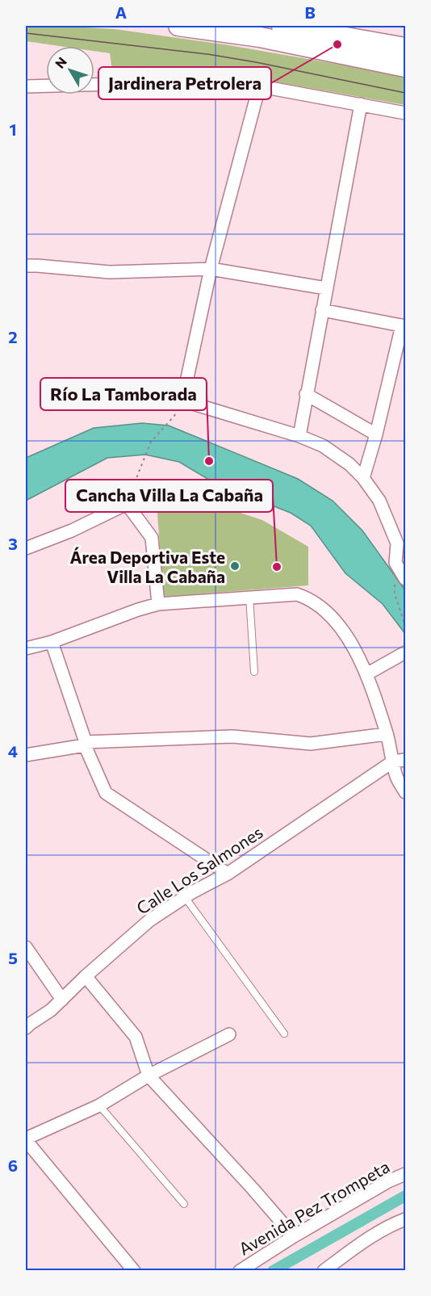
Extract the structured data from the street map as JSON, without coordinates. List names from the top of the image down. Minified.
{"streets":{"street":["Calle Los Salmones","Avenida Pez Trompeta"]},"places":["Jardinera Petrolera","Río La Tamborada","Área Deportiva Este Villa La Cabaña","Cancha Villa La Cabaña"],"north":"top left","grid":{"columns":["A","B"],"rows":["1","2","3","4","5","6"]}}
